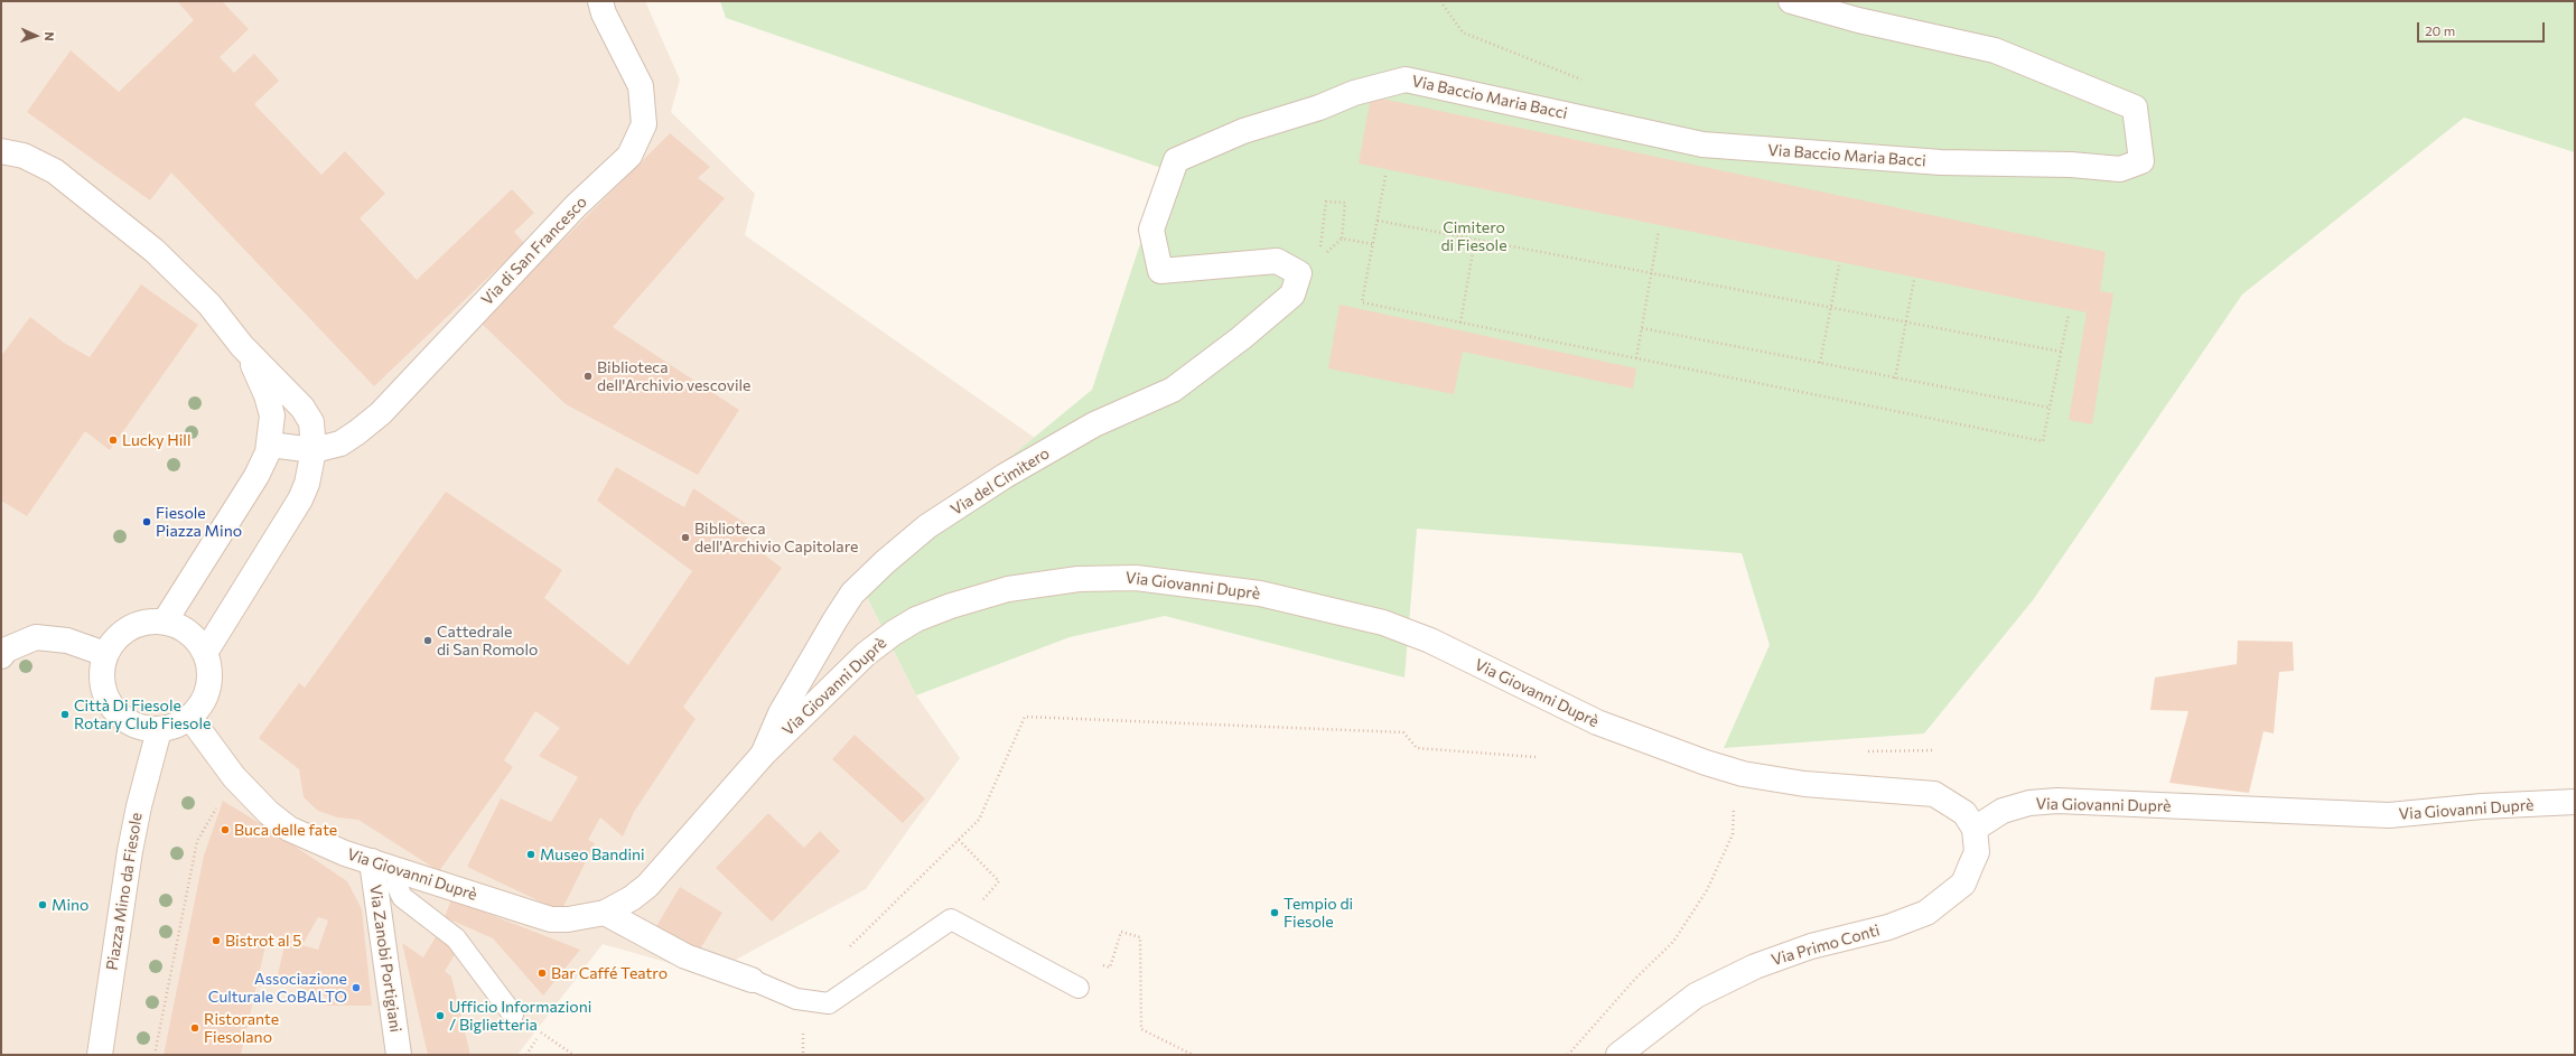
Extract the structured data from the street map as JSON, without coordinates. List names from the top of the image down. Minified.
{"streets":{"street":["Via Baccio Maria Bacci","Via di San Francesco","Via del Cimitero","Via Giovanni Duprè","Piazza Mino da Fiesole","Via Primo Conti","Via Zanobi Portigiani"]},"crossings":[["Via Baccio Maria Bacci","Via del Cimitero"],["Via del Cimitero","Via Giovanni Duprè"],["Via Giovanni Duprè","Piazza Mino da Fiesole"],["Via Giovanni Duprè","Via Primo Conti"],["Via Giovanni Duprè","Via Zanobi Portigiani"]],"parks":["Cimitero di Fiesole"],"places":["Biblioteca dell'Archivio vescovile","Lucky Hill","Fiesole Piazza Mino","Biblioteca dell'Archivio Capitolare","Cattedrale di San Romolo","Città Di Fiesole Rotary Club Fiesole","Buca delle fate","Museo Bandini","Mino","Tempio di Fiesole","Bistrot al 5","Bar Caffé Teatro","Associazione Culturale CoBALTO","Ufficio Informazioni / Biglietteria","Ristorante Fiesolano"],"scale_bar":"20 m","north":"right"}
